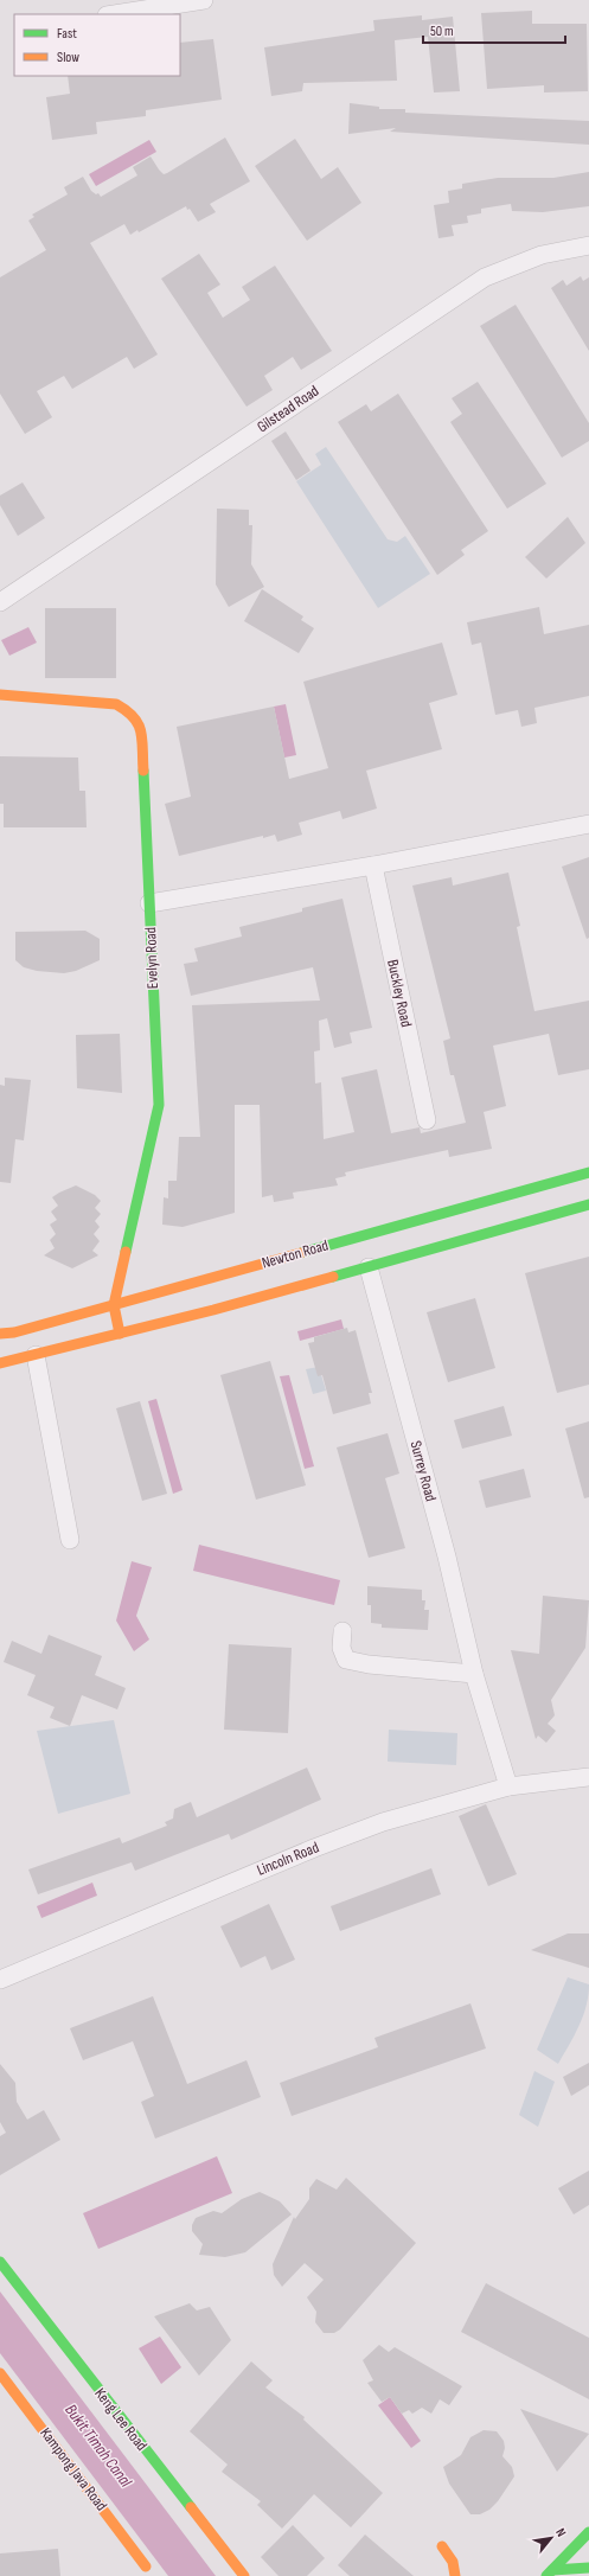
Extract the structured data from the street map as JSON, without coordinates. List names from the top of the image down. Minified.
{"streets":{"street":["Gilstead Road","Evelyn Road","Buckley Road","Newton Road","Surrey Road","Lincoln Road","Keng Lee Road","Kampong Java Road"]},"crossings":[["Evelyn Road","Newton Road"],["Newton Road","Surrey Road"],["Surrey Road","Lincoln Road"]],"water":["Bukit Timah Canal"],"legend":["Fast","Slow"],"scale_bar":"50 m","north":"top right"}
